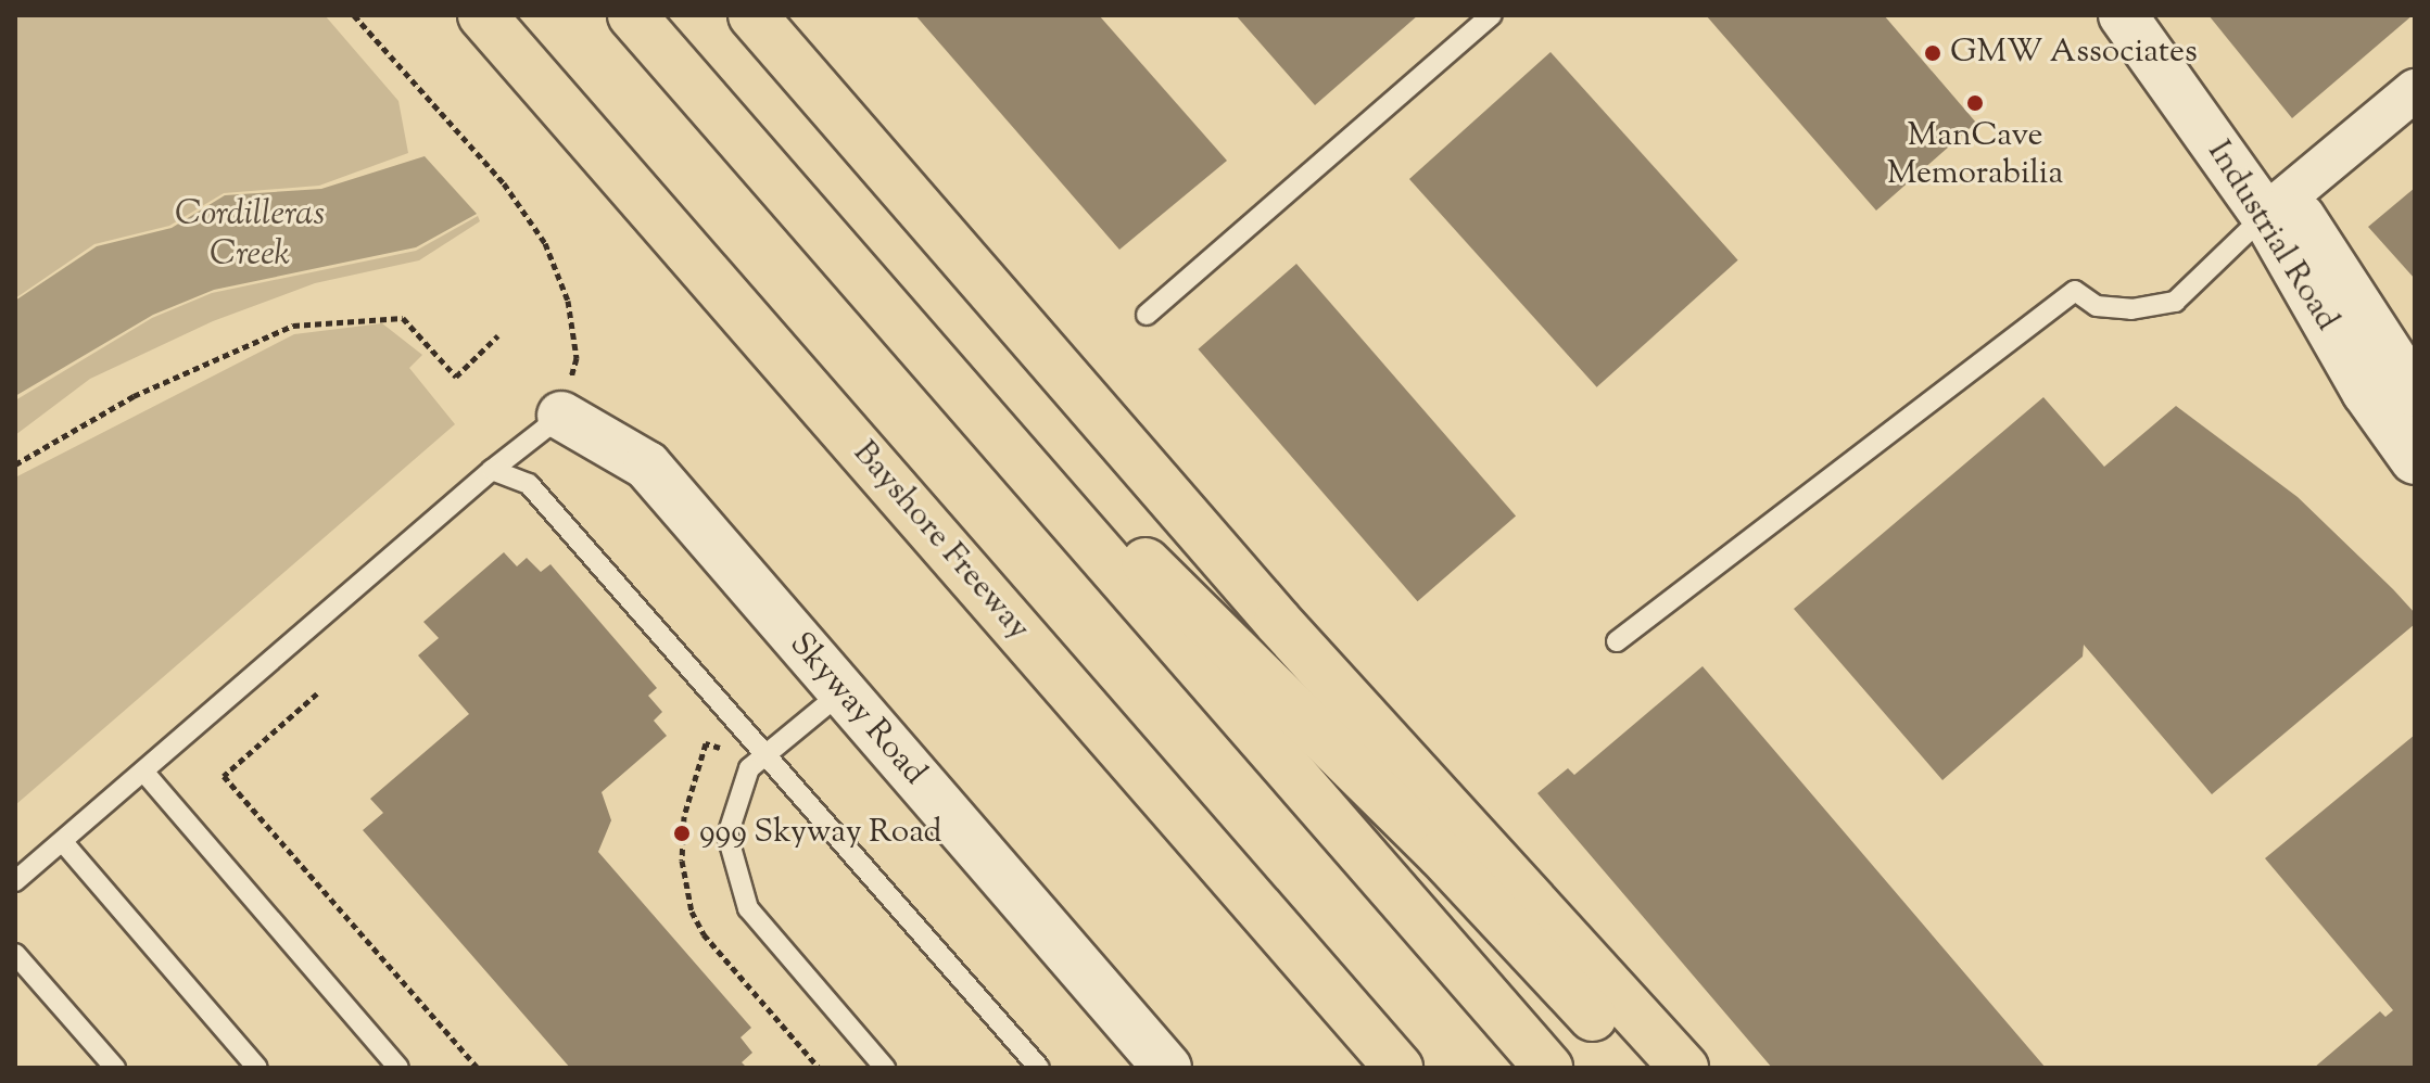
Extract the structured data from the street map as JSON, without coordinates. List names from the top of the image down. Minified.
{"streets":{"highway":["Bayshore Freeway"],"main road":["Industrial Road","Skyway Road"]},"water":["Cordilleras Creek"],"places":["GMW Associates","ManCave Memorabilia","999 Skyway Road"]}
